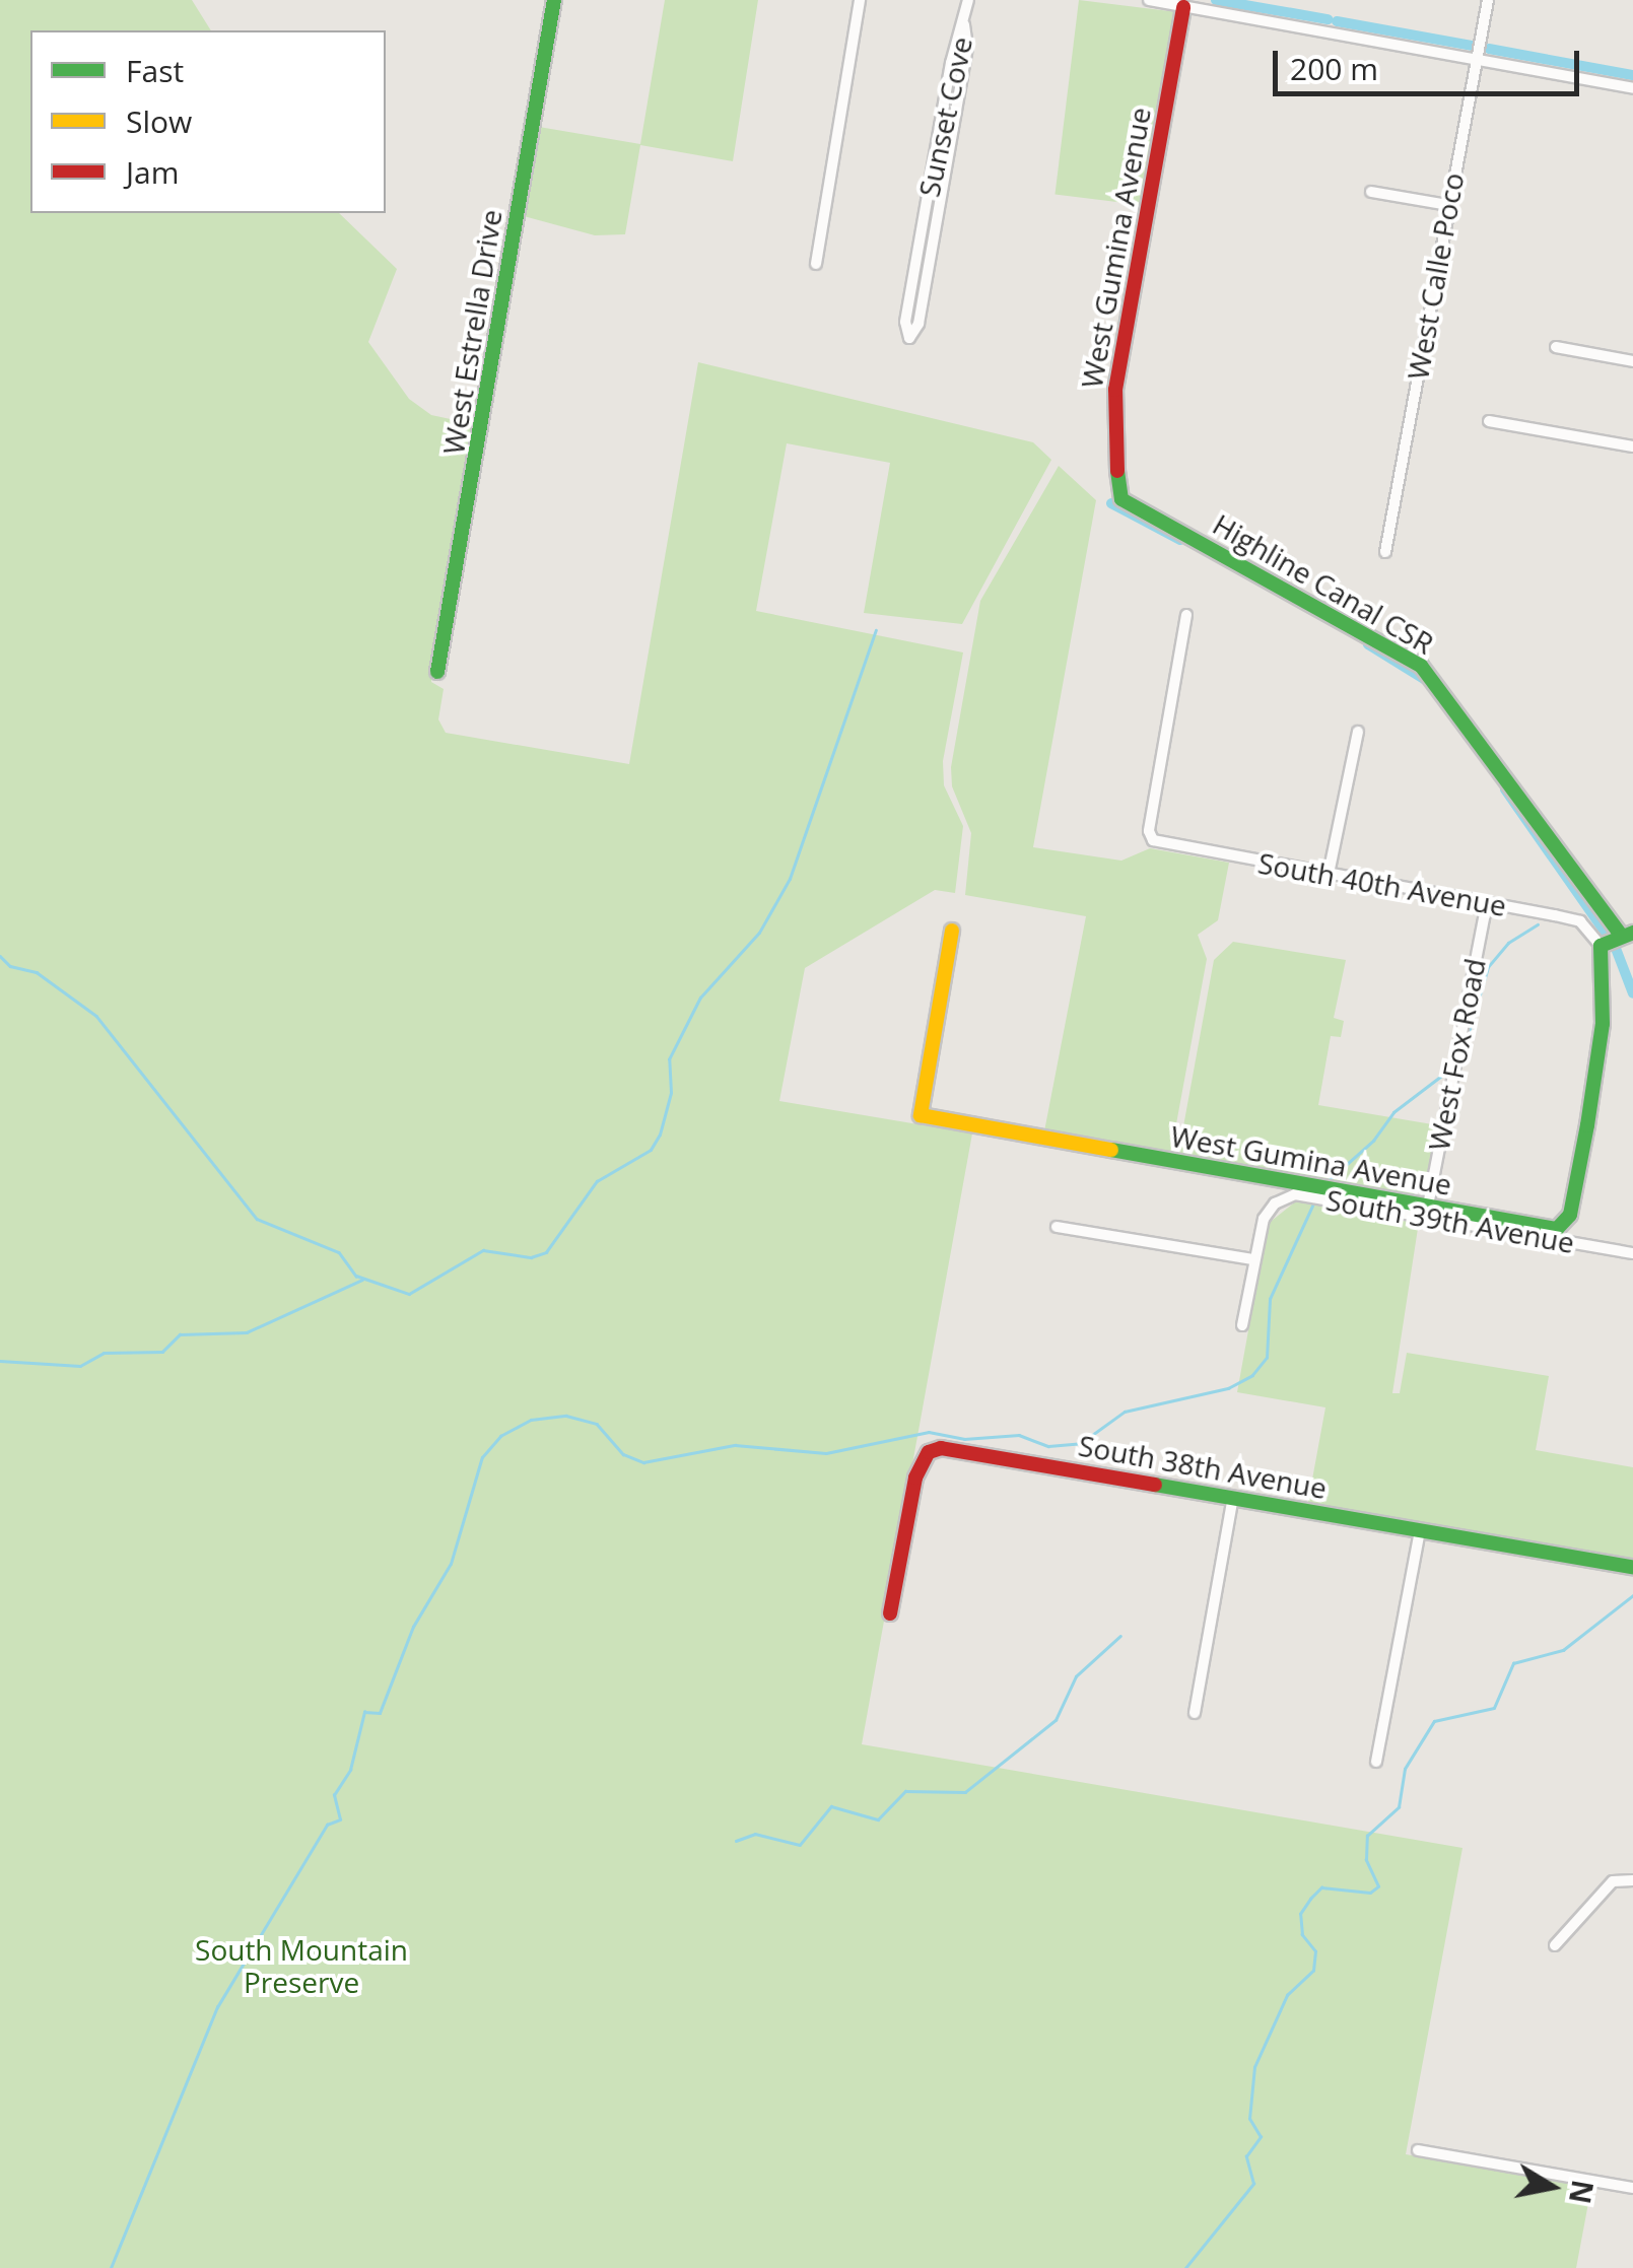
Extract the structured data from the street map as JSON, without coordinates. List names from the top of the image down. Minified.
{"streets":{"street":["Sunset Cove","West Gumina Avenue","West Calle Poco","West Estrella Drive","Highline Canal CSR","South 40th Avenue","West Fox Road","South 39th Avenue","South 38th Avenue"]},"crossings":[["West Gumina Avenue","Highline Canal CSR"],["West Gumina Avenue","South 40th Avenue"],["West Gumina Avenue","West Fox Road"],["Highline Canal CSR","South 40th Avenue"],["South 40th Avenue","West Fox Road"]],"parks":["South Mountain Preserve"],"legend":["Fast","Slow","Jam"],"scale_bar":"200 m","north":"right"}
